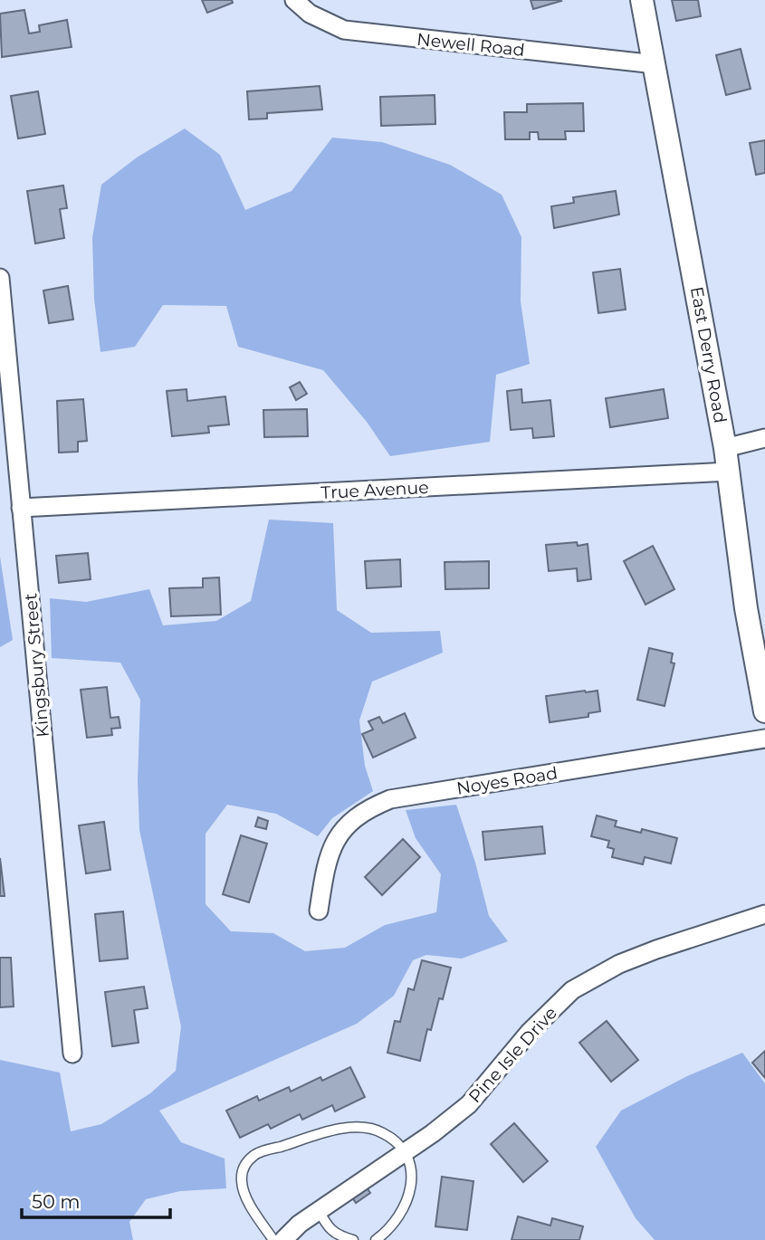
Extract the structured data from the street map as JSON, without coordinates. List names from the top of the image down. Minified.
{"streets":{"street":["Newell Road","East Derry Road","True Avenue","Kingsbury Street","Noyes Road","Pine Isle Drive"]},"crossings":[["Newell Road","East Derry Road"],["East Derry Road","True Avenue"],["True Avenue","Kingsbury Street"]],"scale_bar":"50 m"}
